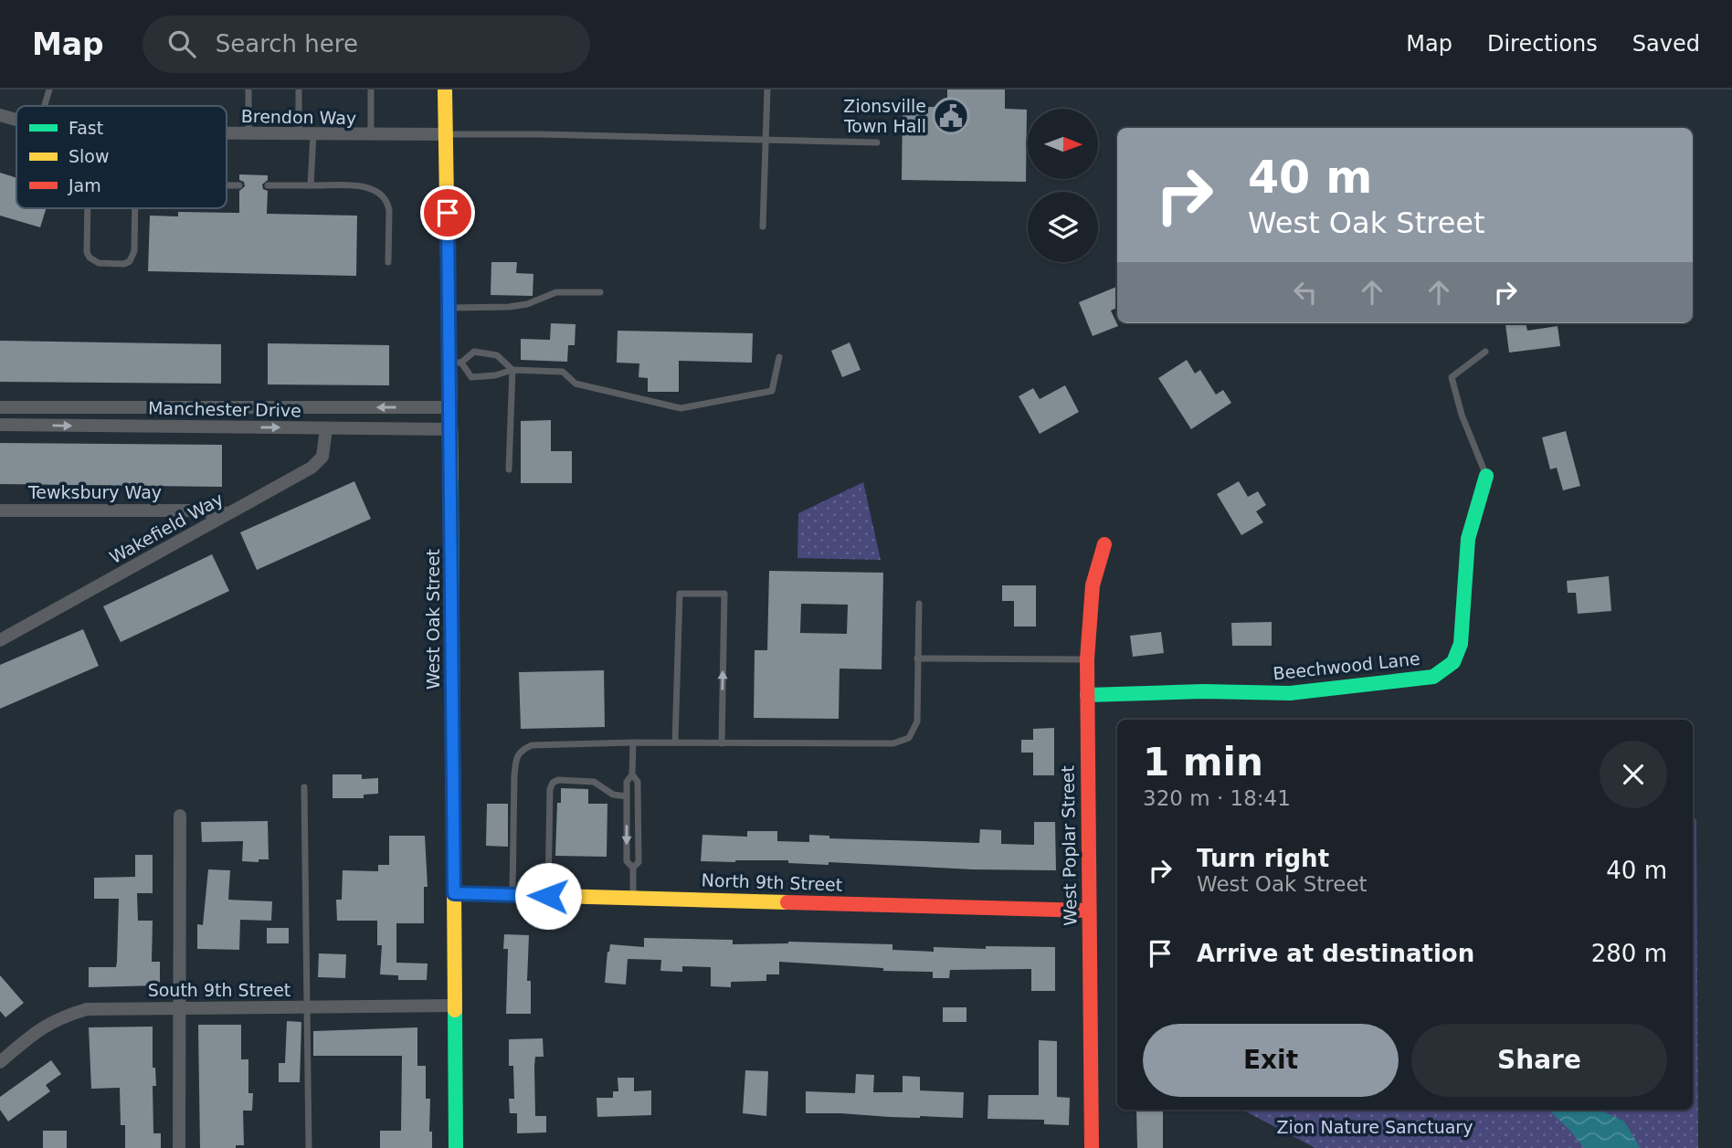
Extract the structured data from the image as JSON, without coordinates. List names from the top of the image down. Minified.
{"streets":{"street":["Brendon Way","Manchester Drive","Tewksbury Way","Wakefield Way","West Oak Street","Beechwood Lane","West Poplar Street","North 9th Street","South 9th Street"]},"crossings":[["Brendon Way","West Oak Street"],["Manchester Drive","Wakefield Way"],["Manchester Drive","West Oak Street"],["Tewksbury Way","Wakefield Way"],["West Oak Street","North 9th Street"],["West Oak Street","South 9th Street"],["Beechwood Lane","West Poplar Street"],["West Poplar Street","North 9th Street"]],"parks":["Zion Nature Sanctuary"],"places":{"public building":["Zionsville Town Hall"]},"legend":["Fast","Slow","Jam"],"north":"right","page":{"header":"Map","search":"Search here","nav":["Map","Directions","Saved"],"turn":["40 m","West Oak Street"],"heading":["1 min","320 m · 18:41"],"list":[{"name":"Turn right","note":"West Oak Street","value":"40 m"},{"name":"Arrive at destination","value":"280 m"}],"buttons":["Exit","Share"]}}
